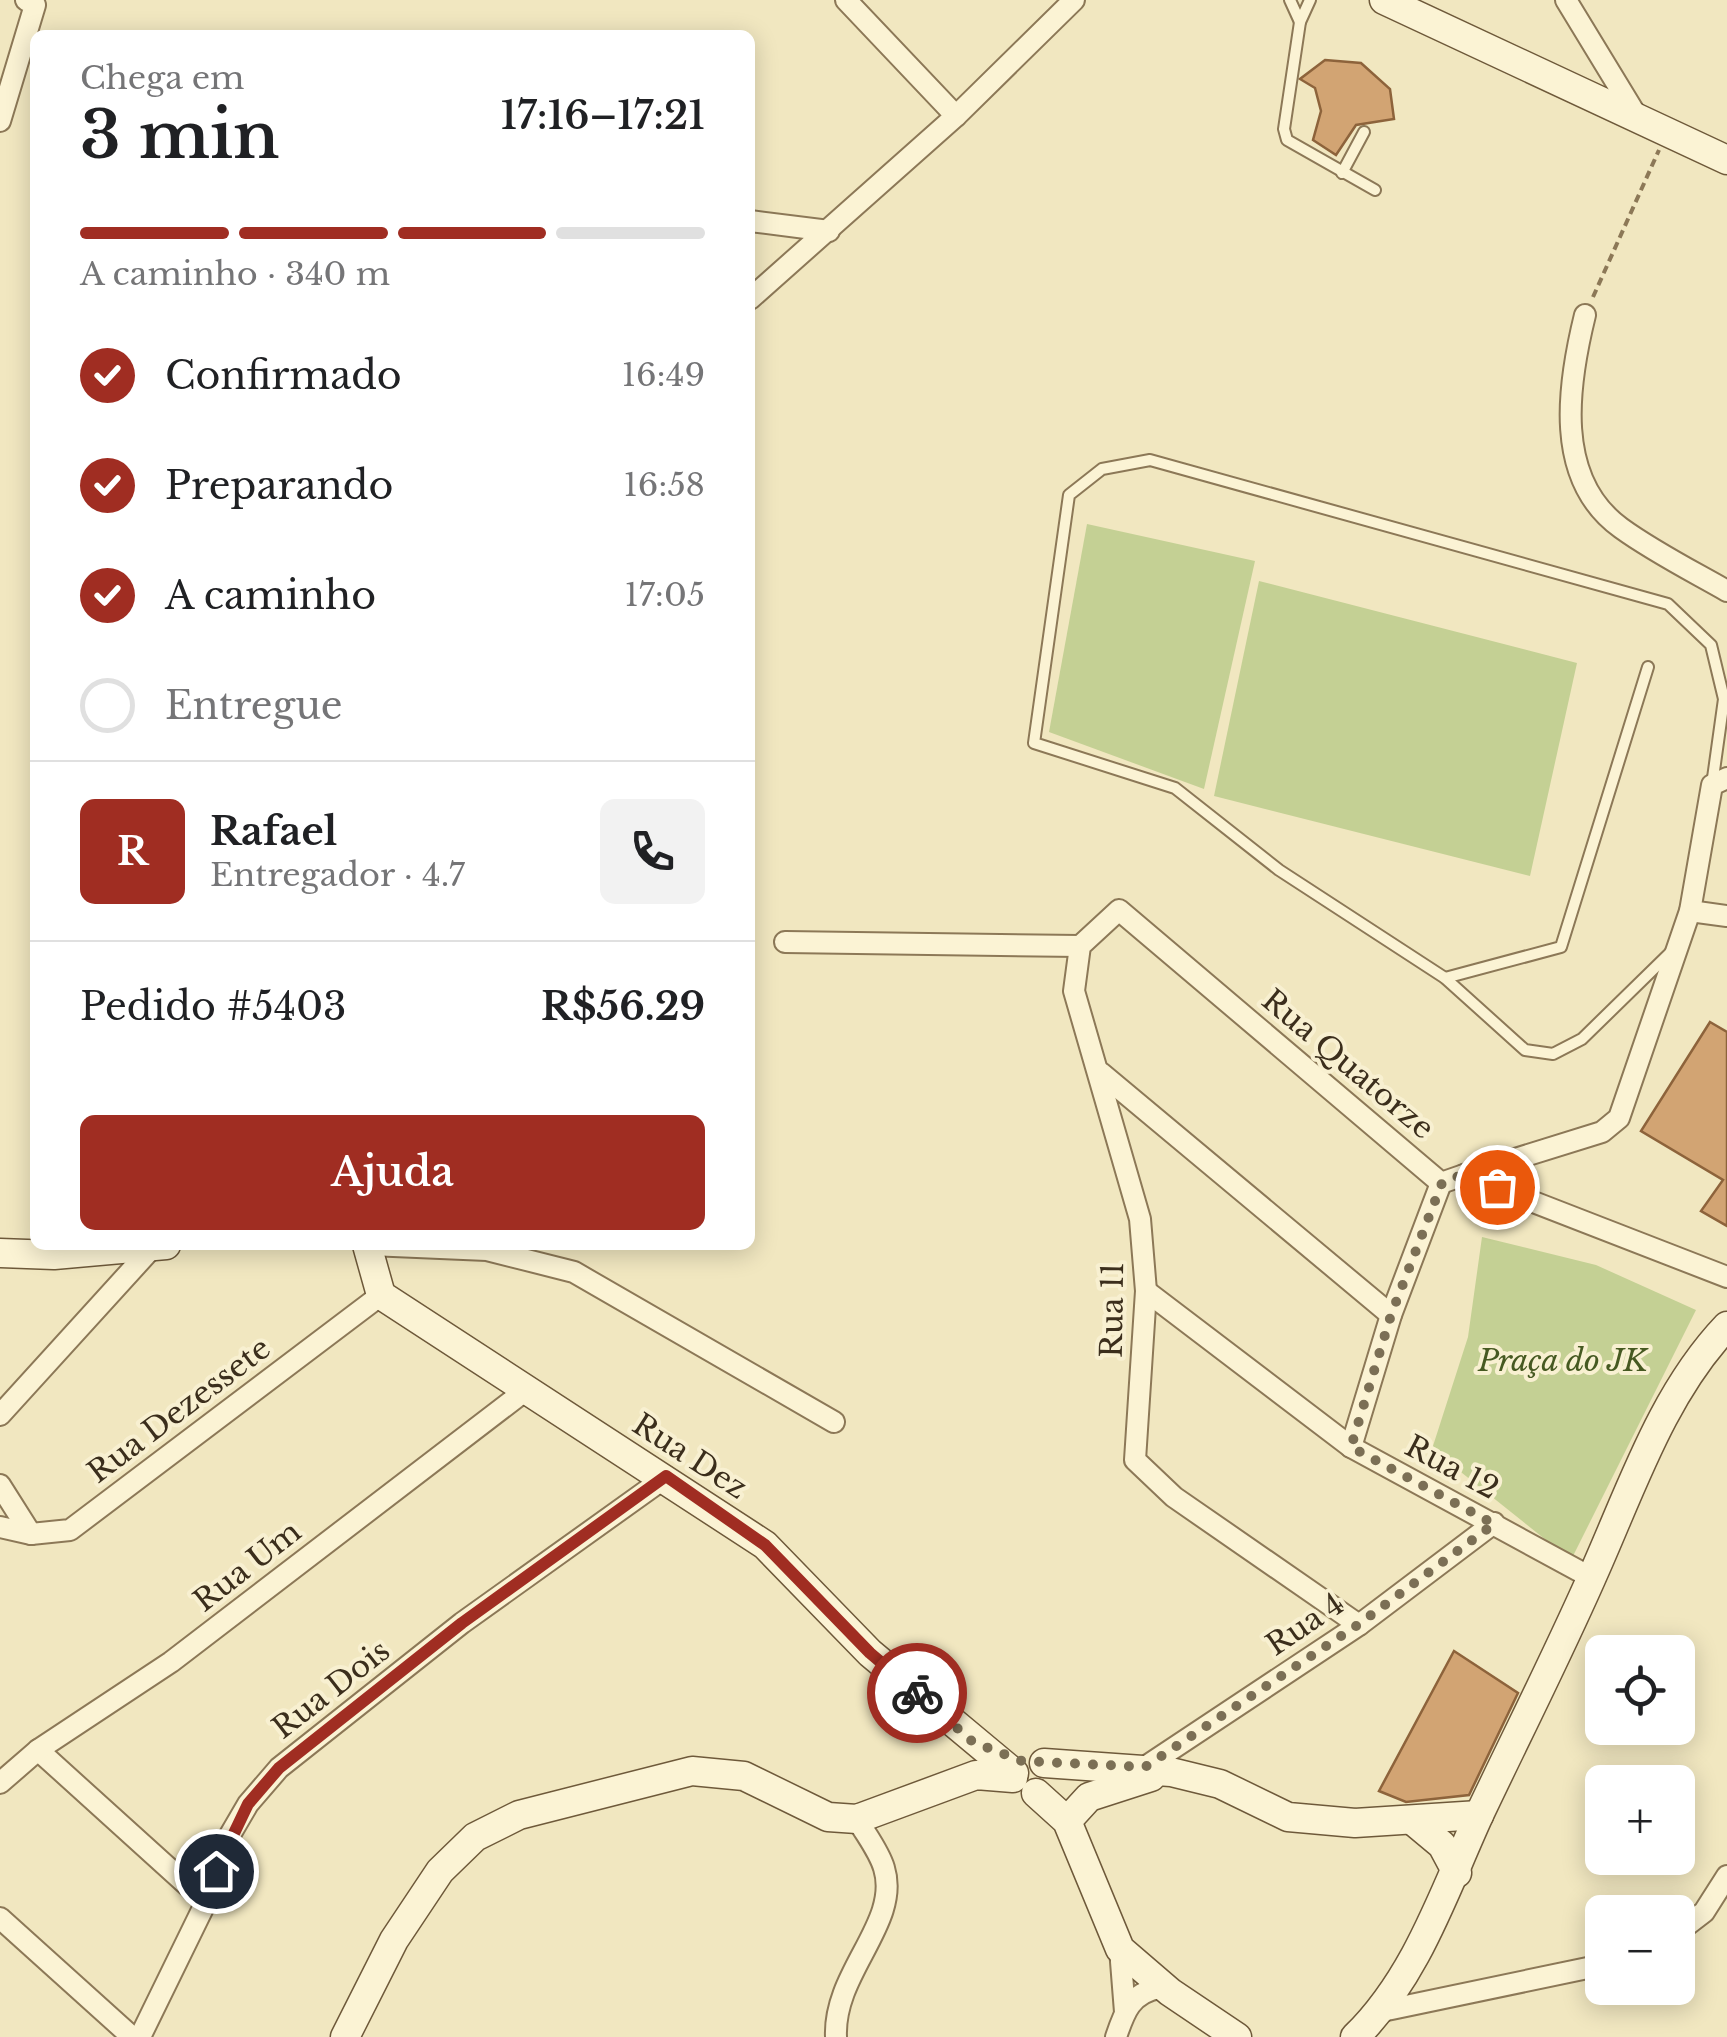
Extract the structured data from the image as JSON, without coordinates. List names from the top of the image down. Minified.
{"streets":{"street":["Rua Quatorze","Rua 11","Rua Dezessete","Rua Dez","Rua 12","Rua Um","Rua 4","Rua Dois"]},"crossings":[["Rua Quatorze","Rua 11"],["Rua 11","Rua 12"],["Rua 11","Rua 4"],["Rua Dezessete","Rua Dez"],["Rua Dez","Rua Um"],["Rua Dez","Rua Dois"],["Rua 12","Rua 4"]],"parks":["Praça do JK"],"page":{"heading":["3 min","Chega em","17:16–17:21"],"panel":["Rafael","Entregador · 4.7","Pedido #5403","R$56.29"],"bar":"A caminho · 340 m","list":[["Confirmado","16:49"],["Preparando","16:58"],["A caminho","17:05"],"Entregue"],"round":"R","buttons":"Ajuda","map_buttons":["+","−"]}}
